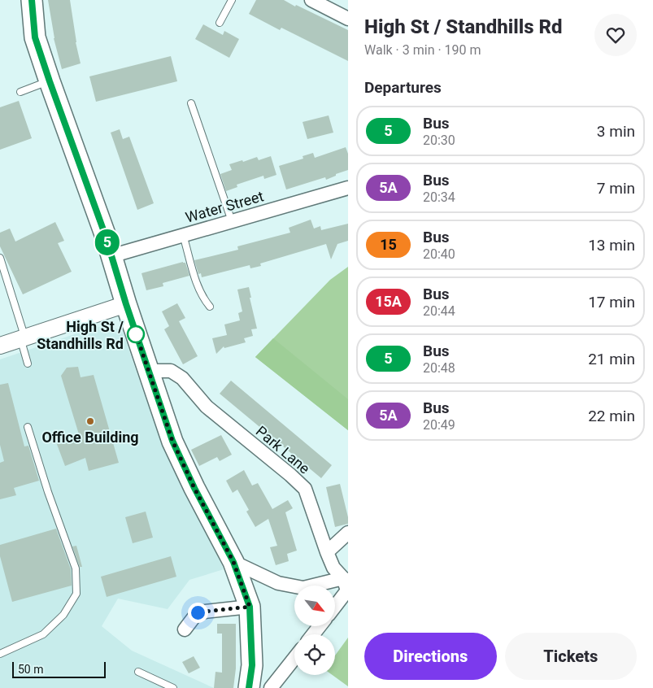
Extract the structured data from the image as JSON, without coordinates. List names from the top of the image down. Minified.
{"streets":{"street":["Water Street","Park Lane"]},"places":["High St / Standhills Rd","Office Building"],"lines":["bus line 5"],"scale_bar":"50 m","north":"bottom right","page":{"on_map":"5","heading":[["High St / Standhills Rd","Walk · 3 min · 190 m"],"Departures"],"list":[{"mark":"5","name":"Bus","note":"20:30","value":"3 min"},{"mark":"5A","name":"Bus","note":"20:34","value":"7 min"},{"mark":"15","name":"Bus","note":"20:40","value":"13 min"},{"mark":"15A","name":"Bus","note":"20:44","value":"17 min"},{"mark":"5","name":"Bus","note":"20:48","value":"21 min"},{"mark":"5A","name":"Bus","note":"20:49","value":"22 min"}],"buttons":["Directions","Tickets"],"scale":"50 m"}}
